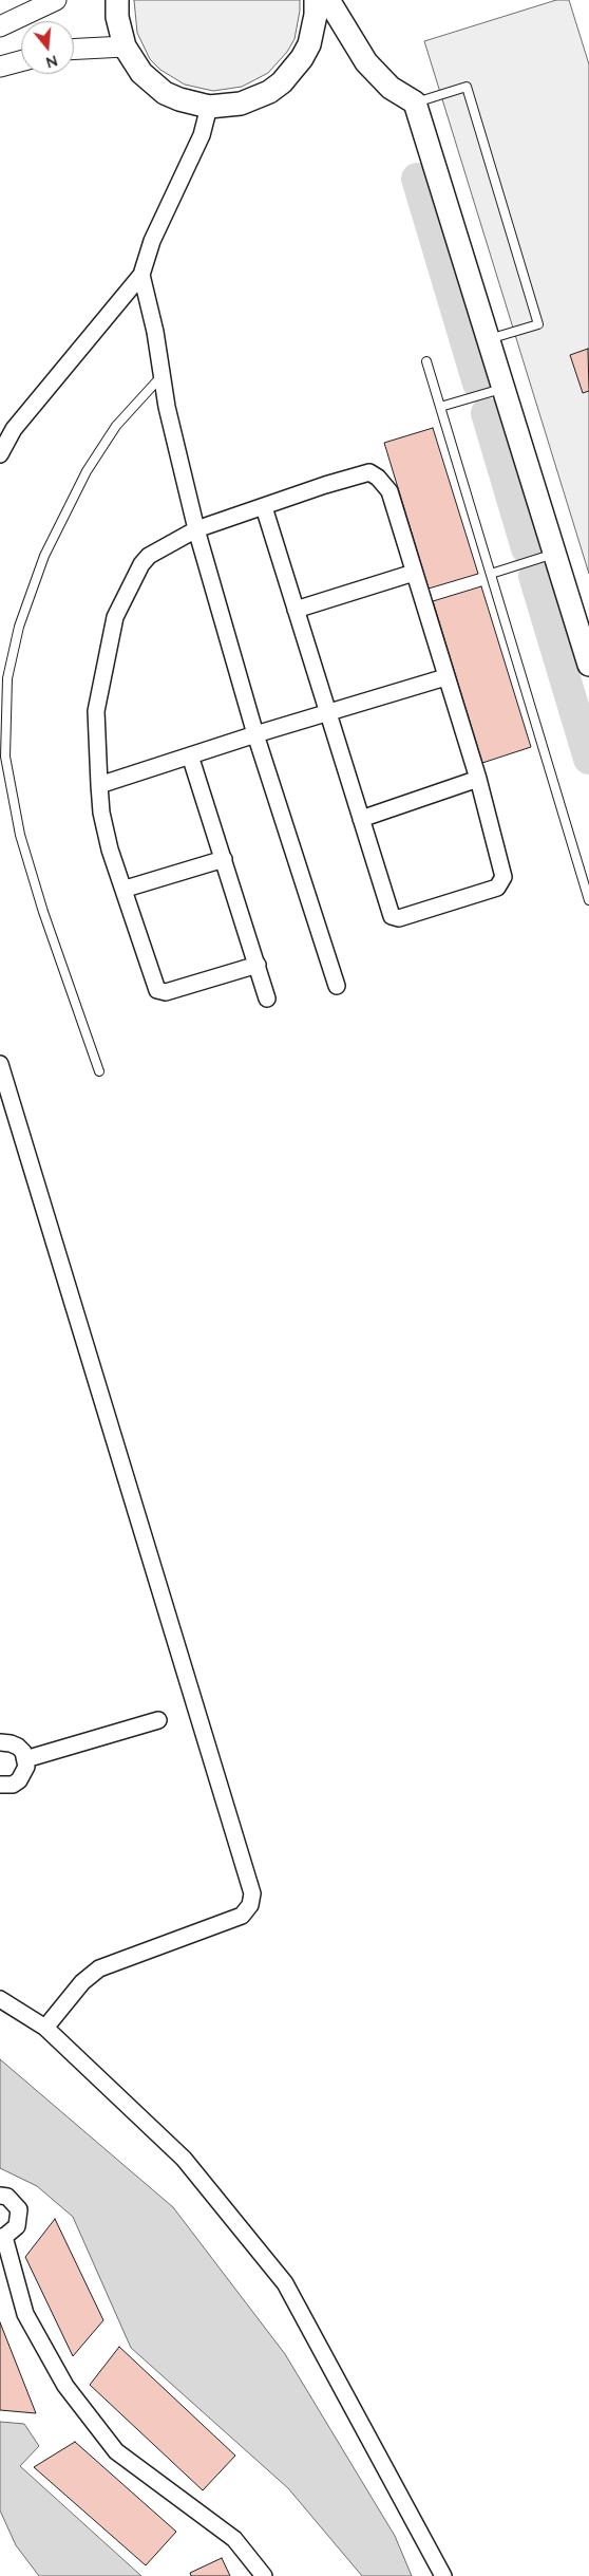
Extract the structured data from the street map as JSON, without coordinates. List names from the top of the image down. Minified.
{"north":"bottom"}
